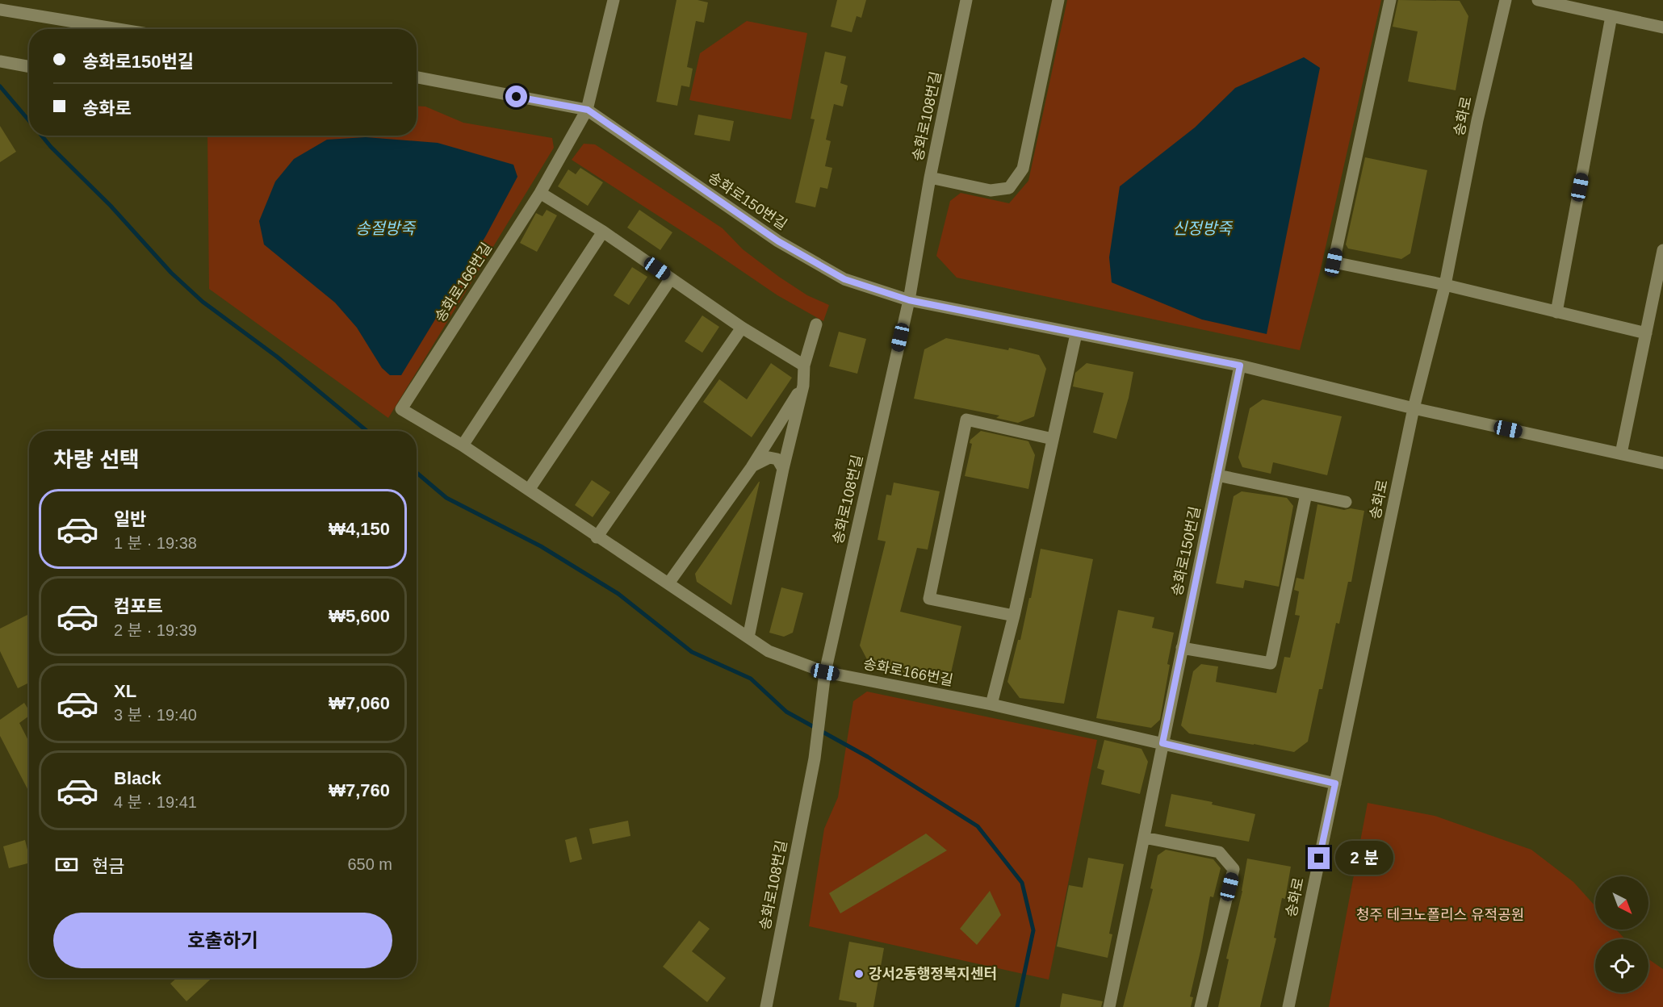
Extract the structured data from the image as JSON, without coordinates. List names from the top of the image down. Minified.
{"streets":{"street":["송화로108번길","송화로","송화로150번길","송화로166번길"]},"crossings":[["송화로108번길","송화로150번길"],["송화로108번길","송화로166번길"],["송화로","송화로150번길"],["송화로","송화로166번길"],["송화로150번길","송화로166번길"]],"water":["송절방죽","신정방죽"],"parks":["청주 테크노폴리스 유적공원"],"places":["강서2동행정복지센터"],"north":"bottom right","page":{"banner":["송화로150번길","송화로"],"heading":"차량 선택","list":[{"name":"일반","note":"1 분 · 19:38","value":"₩4,150"},{"name":"컴포트","note":"2 분 · 19:39","value":"₩5,600"},{"name":"XL","note":"3 분 · 19:40","value":"₩7,060"},{"name":"Black","note":"4 분 · 19:41","value":"₩7,760"}],"pay":["현금","650 m"],"bubble":"2 분","buttons":"호출하기"}}
